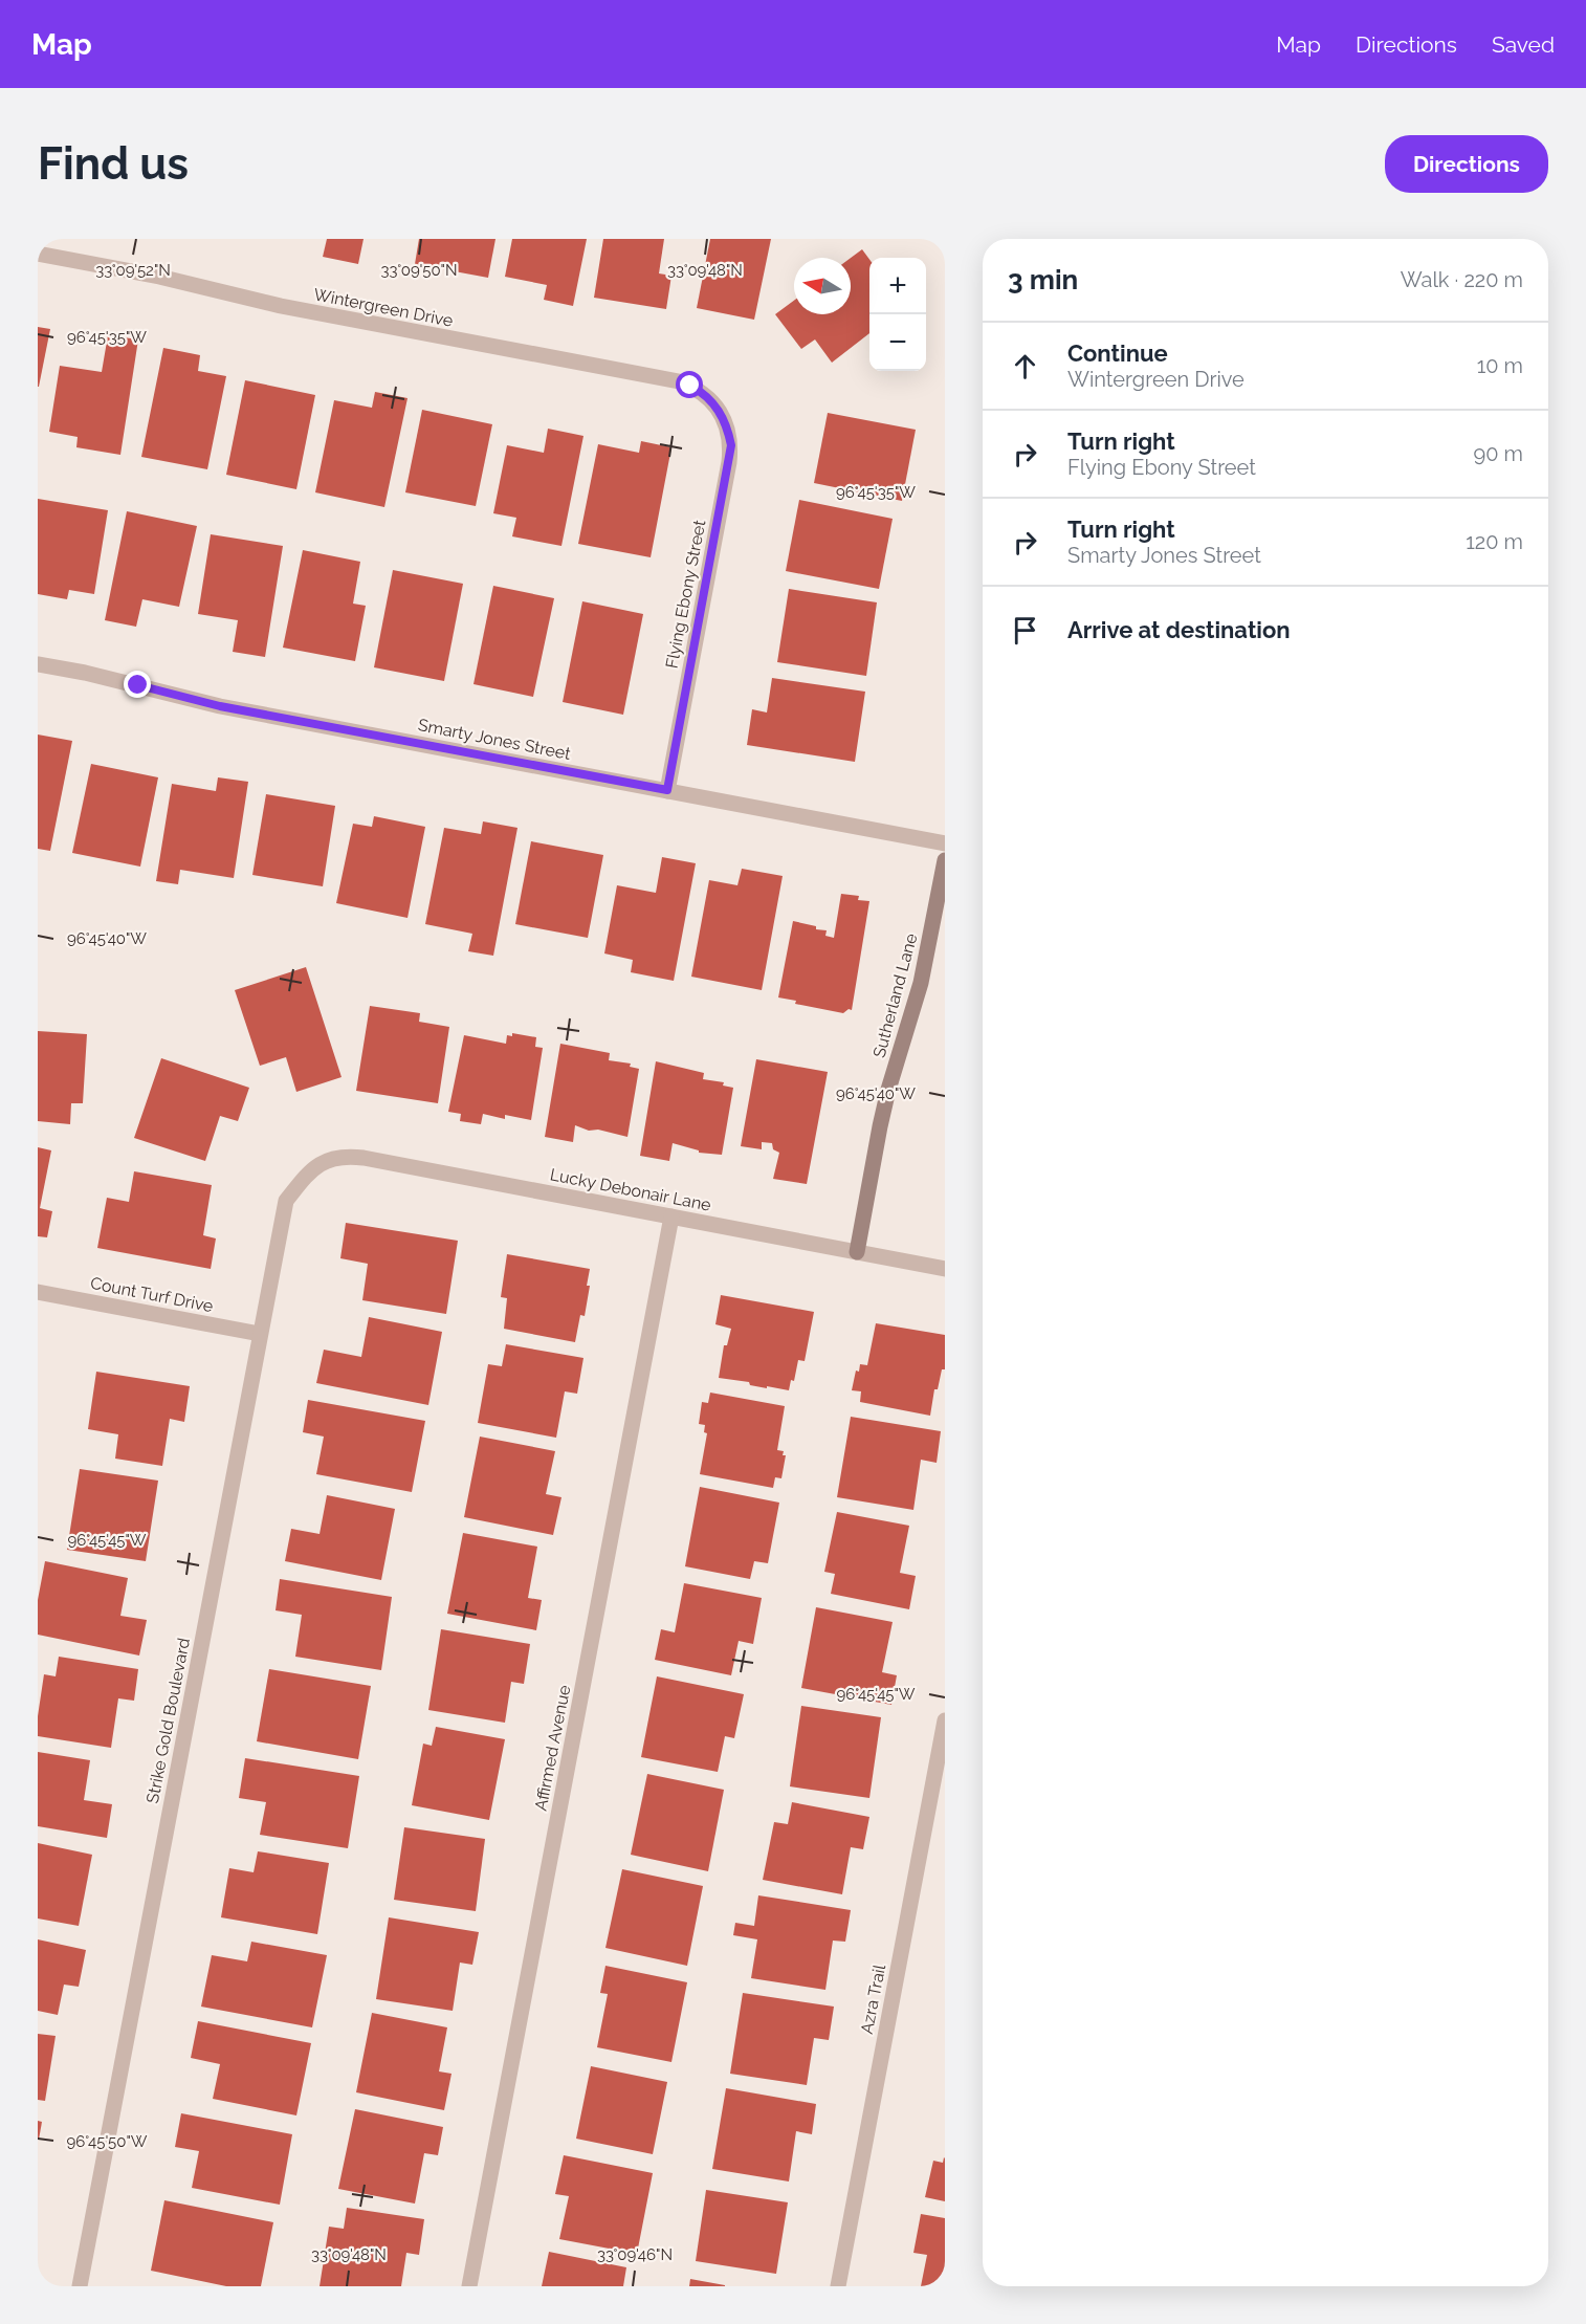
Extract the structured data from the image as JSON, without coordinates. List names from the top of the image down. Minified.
{"streets":{"street":["Wintergreen Drive","Flying Ebony Street","Smarty Jones Street","Sutherland Lane","Lucky Debonair Lane","Count Turf Drive","Strike Gold Boulevard","Affirmed Avenue","Azra Trail"]},"crossings":[["Wintergreen Drive","Flying Ebony Street"],["Flying Ebony Street","Smarty Jones Street"],["Sutherland Lane","Lucky Debonair Lane"],["Lucky Debonair Lane","Strike Gold Boulevard"],["Lucky Debonair Lane","Affirmed Avenue"],["Count Turf Drive","Strike Gold Boulevard"]],"north":"left","page":{"header":"Map","nav":["Map","Directions","Saved"],"buttons":"Directions","title":"Find us","heading":["3 min","Walk · 220 m"],"map_buttons":["+","−"],"list":[["Continue","Wintergreen Drive","10 m"],["Turn right","Flying Ebony Street","90 m"],["Turn right","Smarty Jones Street","120 m"],"Arrive at destination"]},"coordinates":["33°09'50\"N","33°09'48\"N","33°09'52\"N","96°45'35\"W","96°45'40\"W","96°45'45\"W","96°45'50\"W","33°09'46\"N"]}
